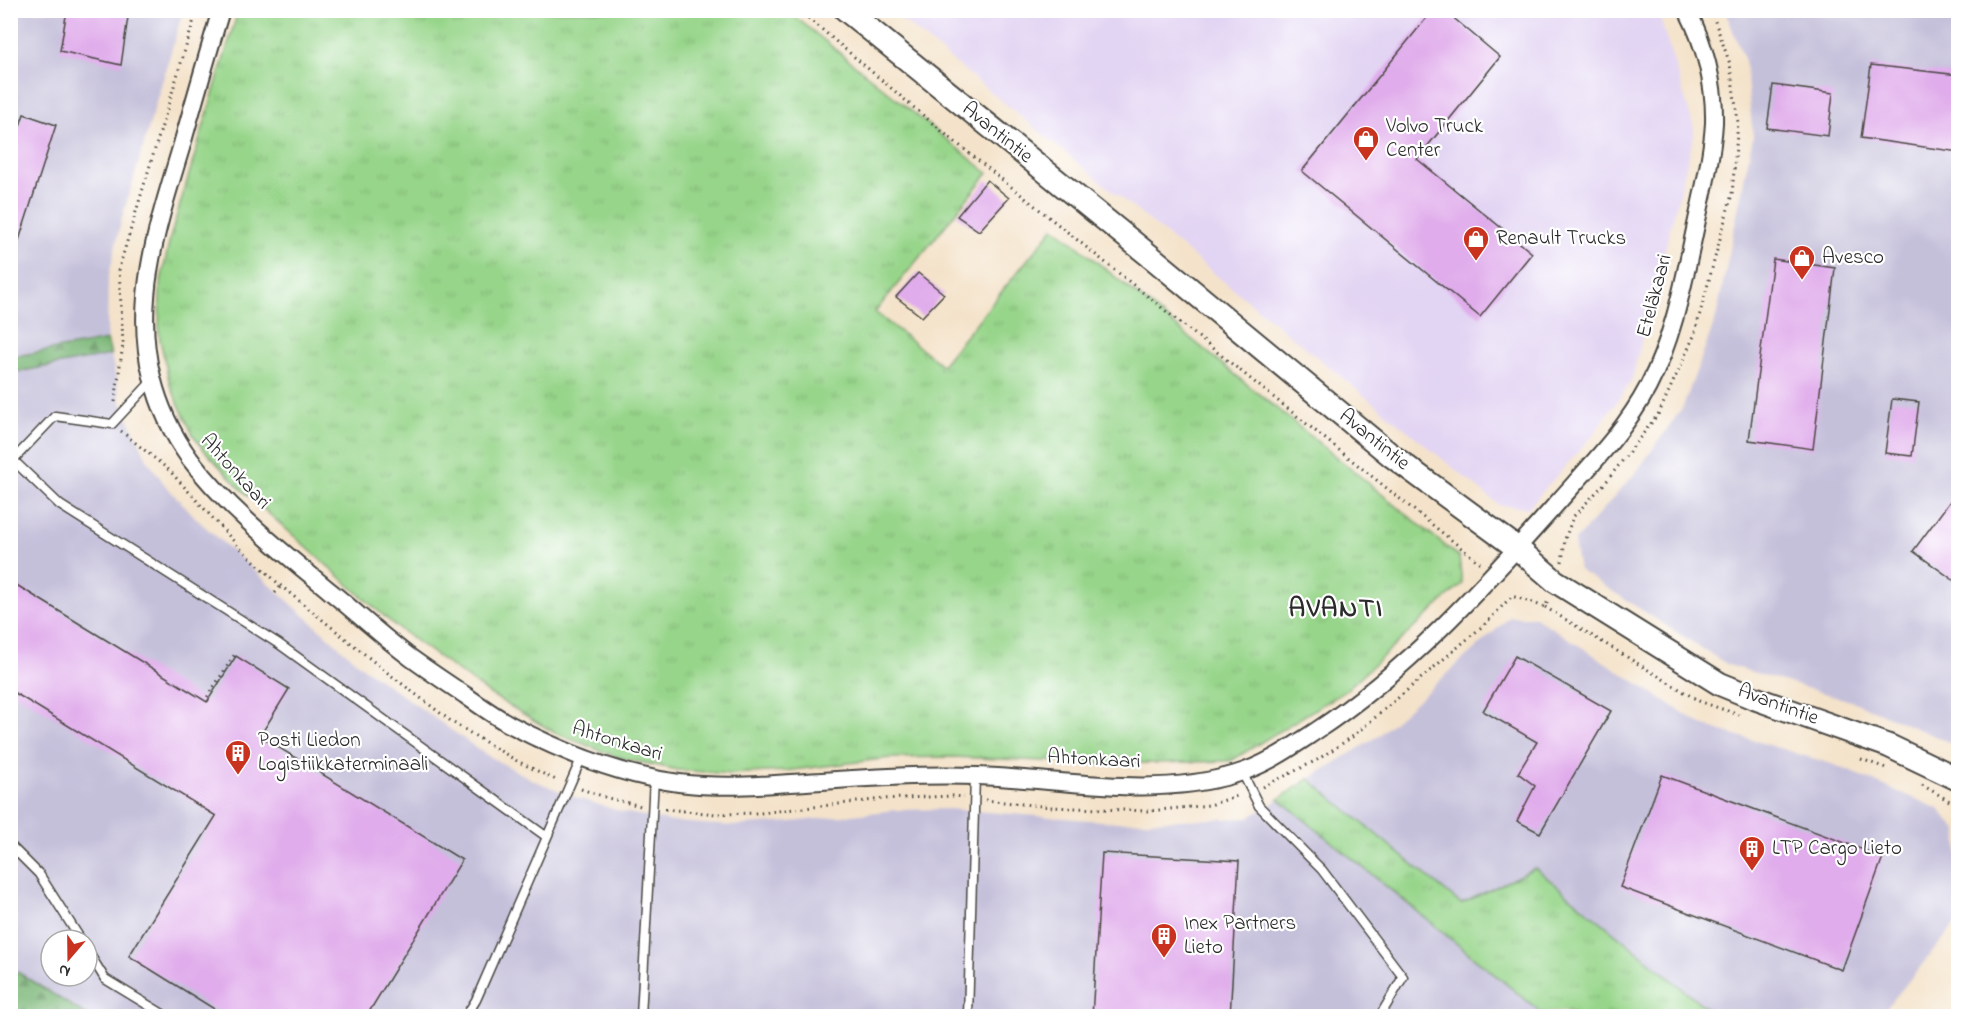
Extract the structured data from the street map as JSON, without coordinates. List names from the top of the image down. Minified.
{"streets":{"street":["Avantintie","Eteläkaari","Ahtonkaari"]},"crossings":[["Avantintie","Eteläkaari"],["Avantintie","Ahtonkaari"],["Eteläkaari","Ahtonkaari"]],"districts":["AVANTI"],"places":{"shop":["Volvo Truck Center","Renault Trucks","Avesco"],"building":["Posti Liedon Logistiikkaterminaali","LTP Cargo Lieto","Inex Partners Lieto"]},"north":"bottom"}
